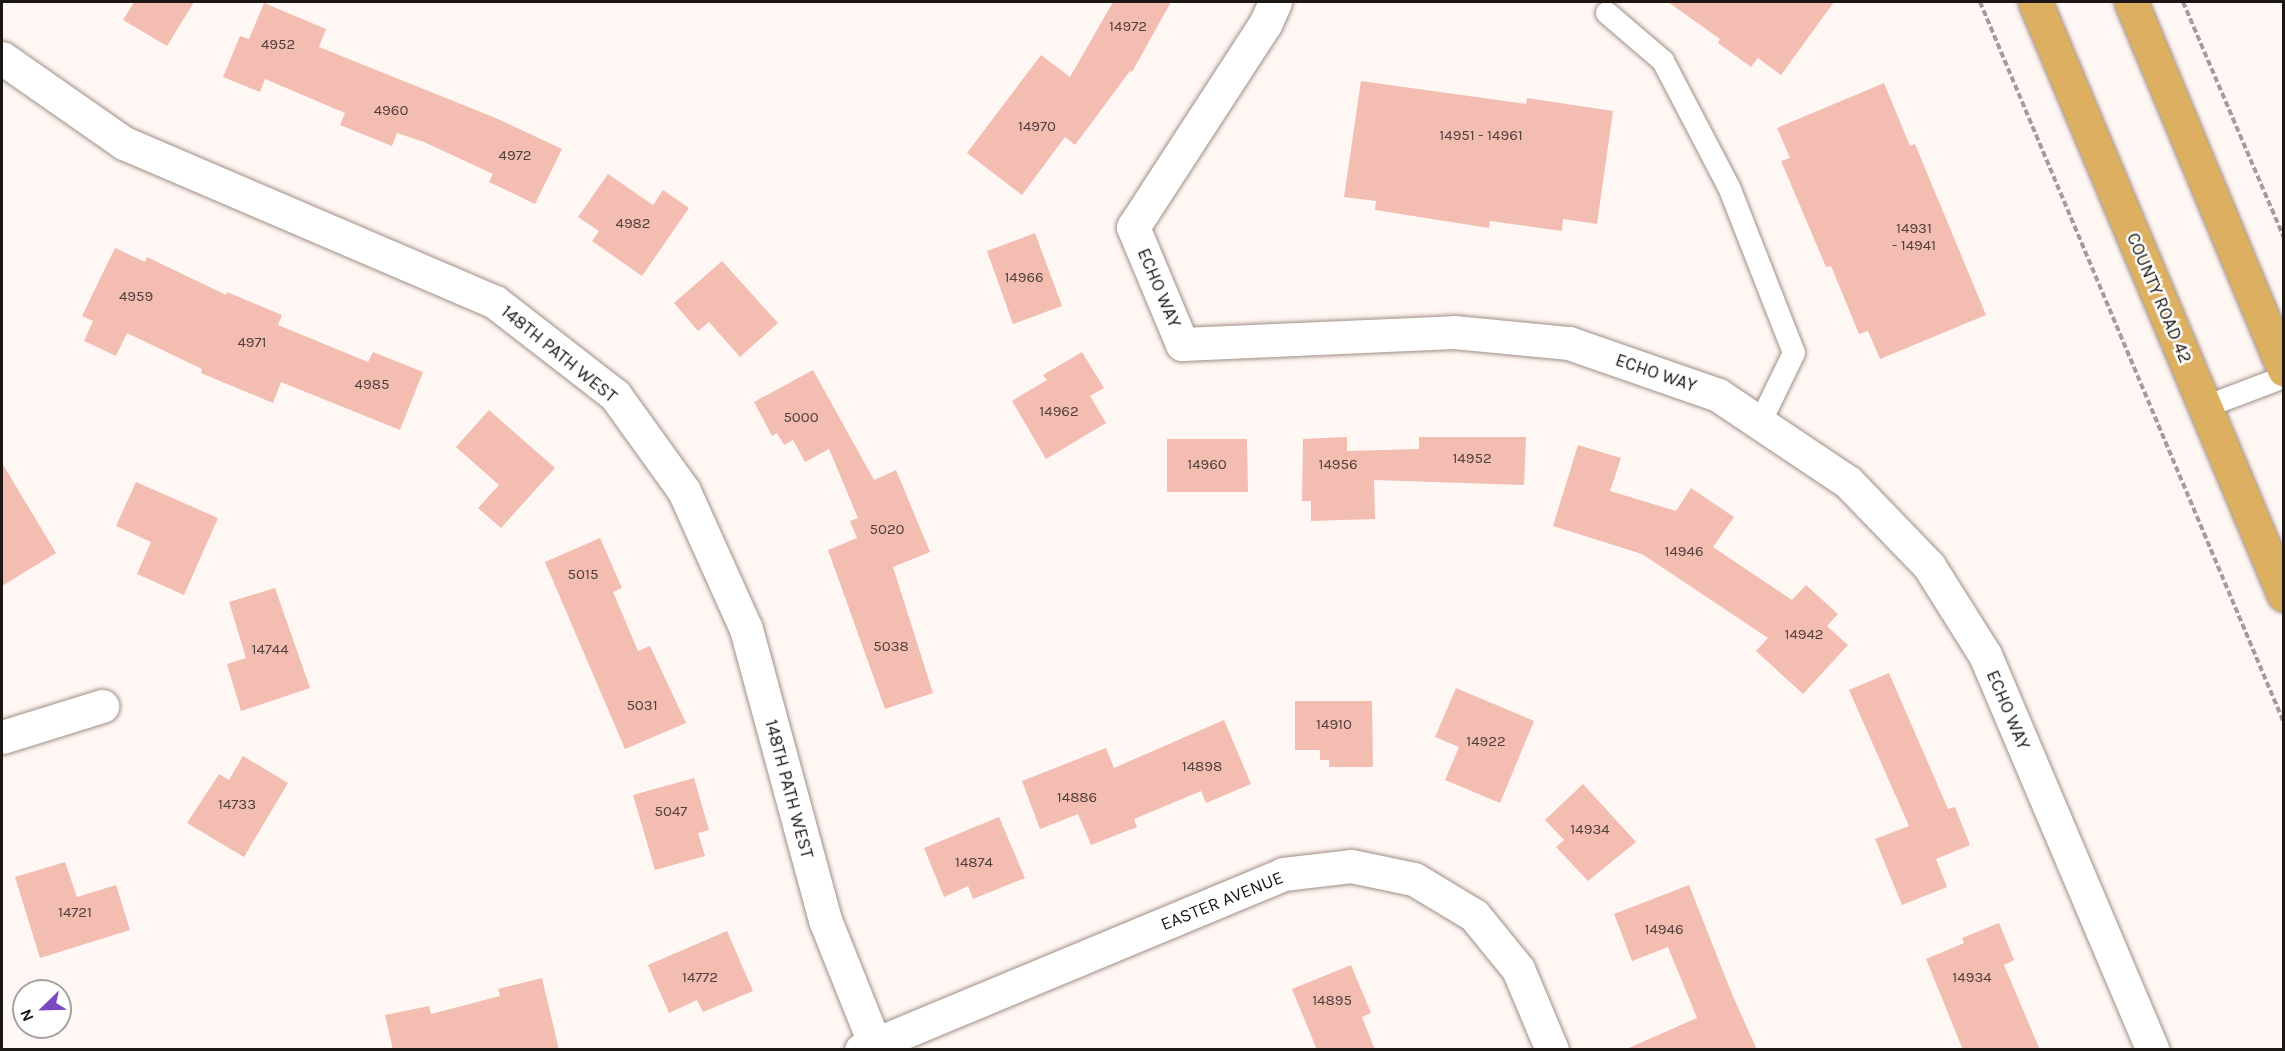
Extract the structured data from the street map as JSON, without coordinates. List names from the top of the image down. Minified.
{"streets":{"highway":["COUNTY ROAD 42"],"street":["ECHO WAY","148TH PATH WEST","EASTER AVENUE"]},"crossings":[["148TH PATH WEST","EASTER AVENUE"]],"house_numbers":["14972","4952","4960","14970","14951 - 14961","4972","4982","14931 - 14941","14966","4959","4971","4985","14962","5000","14952","14960","14956","5020","14946","5015","14942","5038","14744","5031","14910","14922","14898","14886","14733","5047","14934","14874","14721","14946","14772","14934","14895"],"north":"bottom left"}
